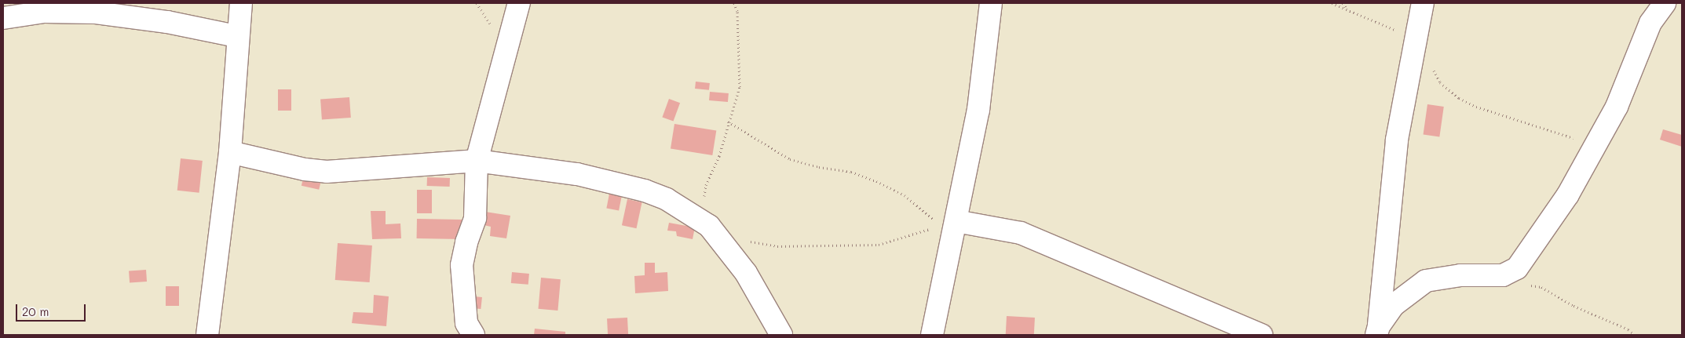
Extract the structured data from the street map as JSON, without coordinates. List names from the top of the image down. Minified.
{"scale_bar":"20 m"}
